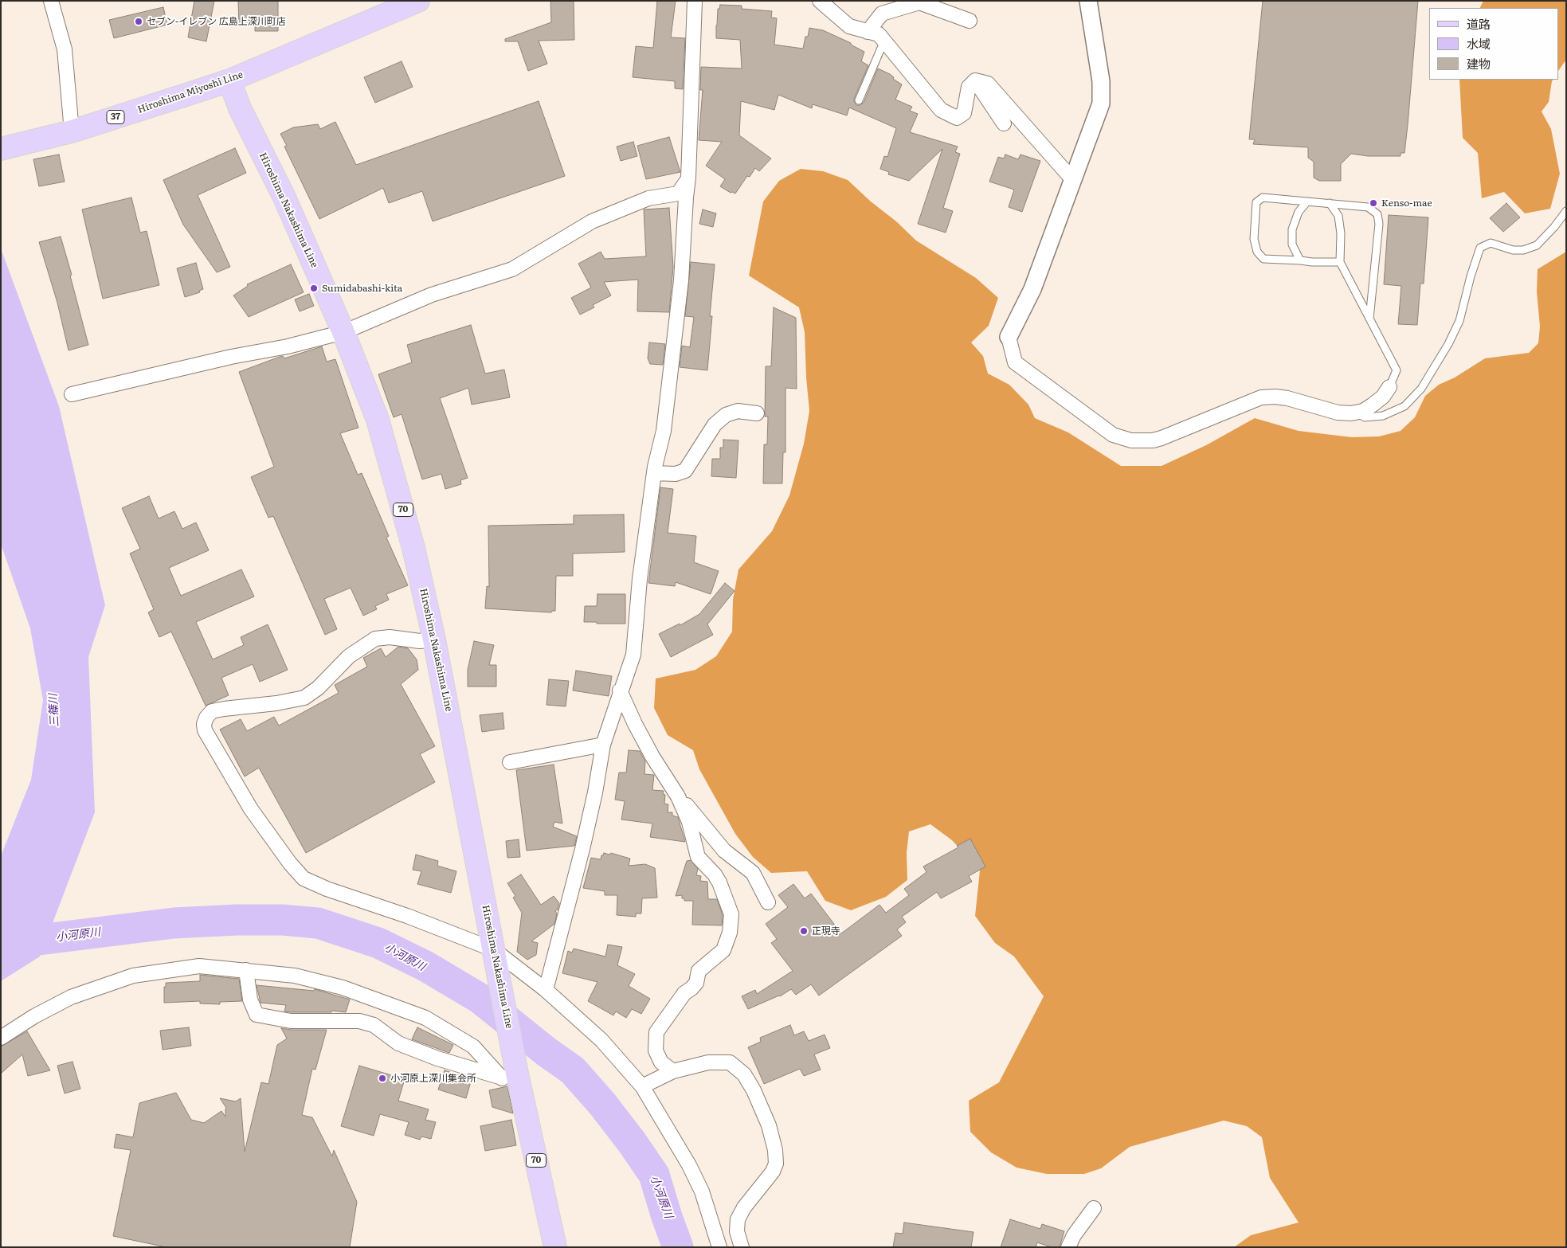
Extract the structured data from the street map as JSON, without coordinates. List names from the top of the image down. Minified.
{"streets":{"main road":["Hiroshima Miyoshi Line","37","Hiroshima Nakashima Line","70"]},"crossings":[["Hiroshima Miyoshi Line","Hiroshima Nakashima Line"]],"water":["三篠川","小河原川"],"places":["セブン-イレブン 広島上深川町店","Kenso-mae","Sumidabashi-kita","正現寺","小河原上深川集会所"],"legend":["道路","水域","建物"]}
